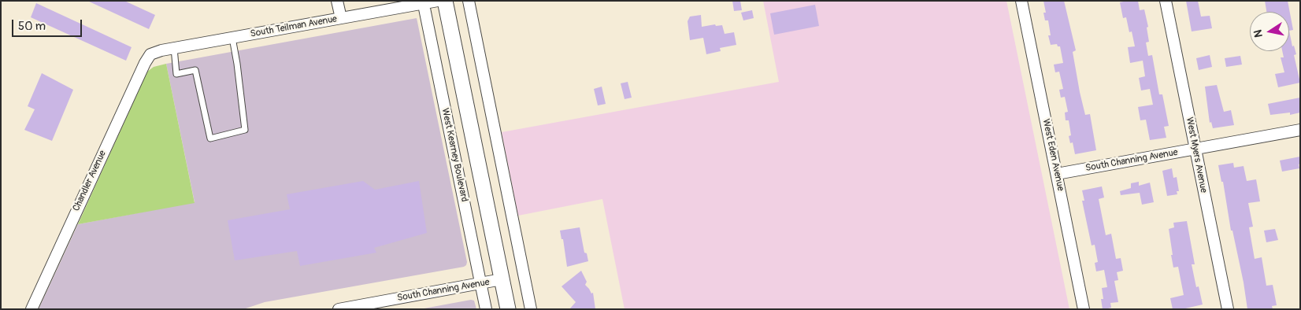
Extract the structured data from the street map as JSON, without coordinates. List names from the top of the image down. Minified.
{"streets":{"street":["South Teilman Avenue","West Kearney Boulevard","West Eden Avenue","West Myers Avenue","South Channing Avenue","Chandler Avenue"]},"crossings":[["South Teilman Avenue","West Kearney Boulevard"],["South Teilman Avenue","Chandler Avenue"],["West Kearney Boulevard","South Channing Avenue"],["West Eden Avenue","South Channing Avenue"],["West Myers Avenue","South Channing Avenue"]],"scale_bar":"50 m","north":"left"}
